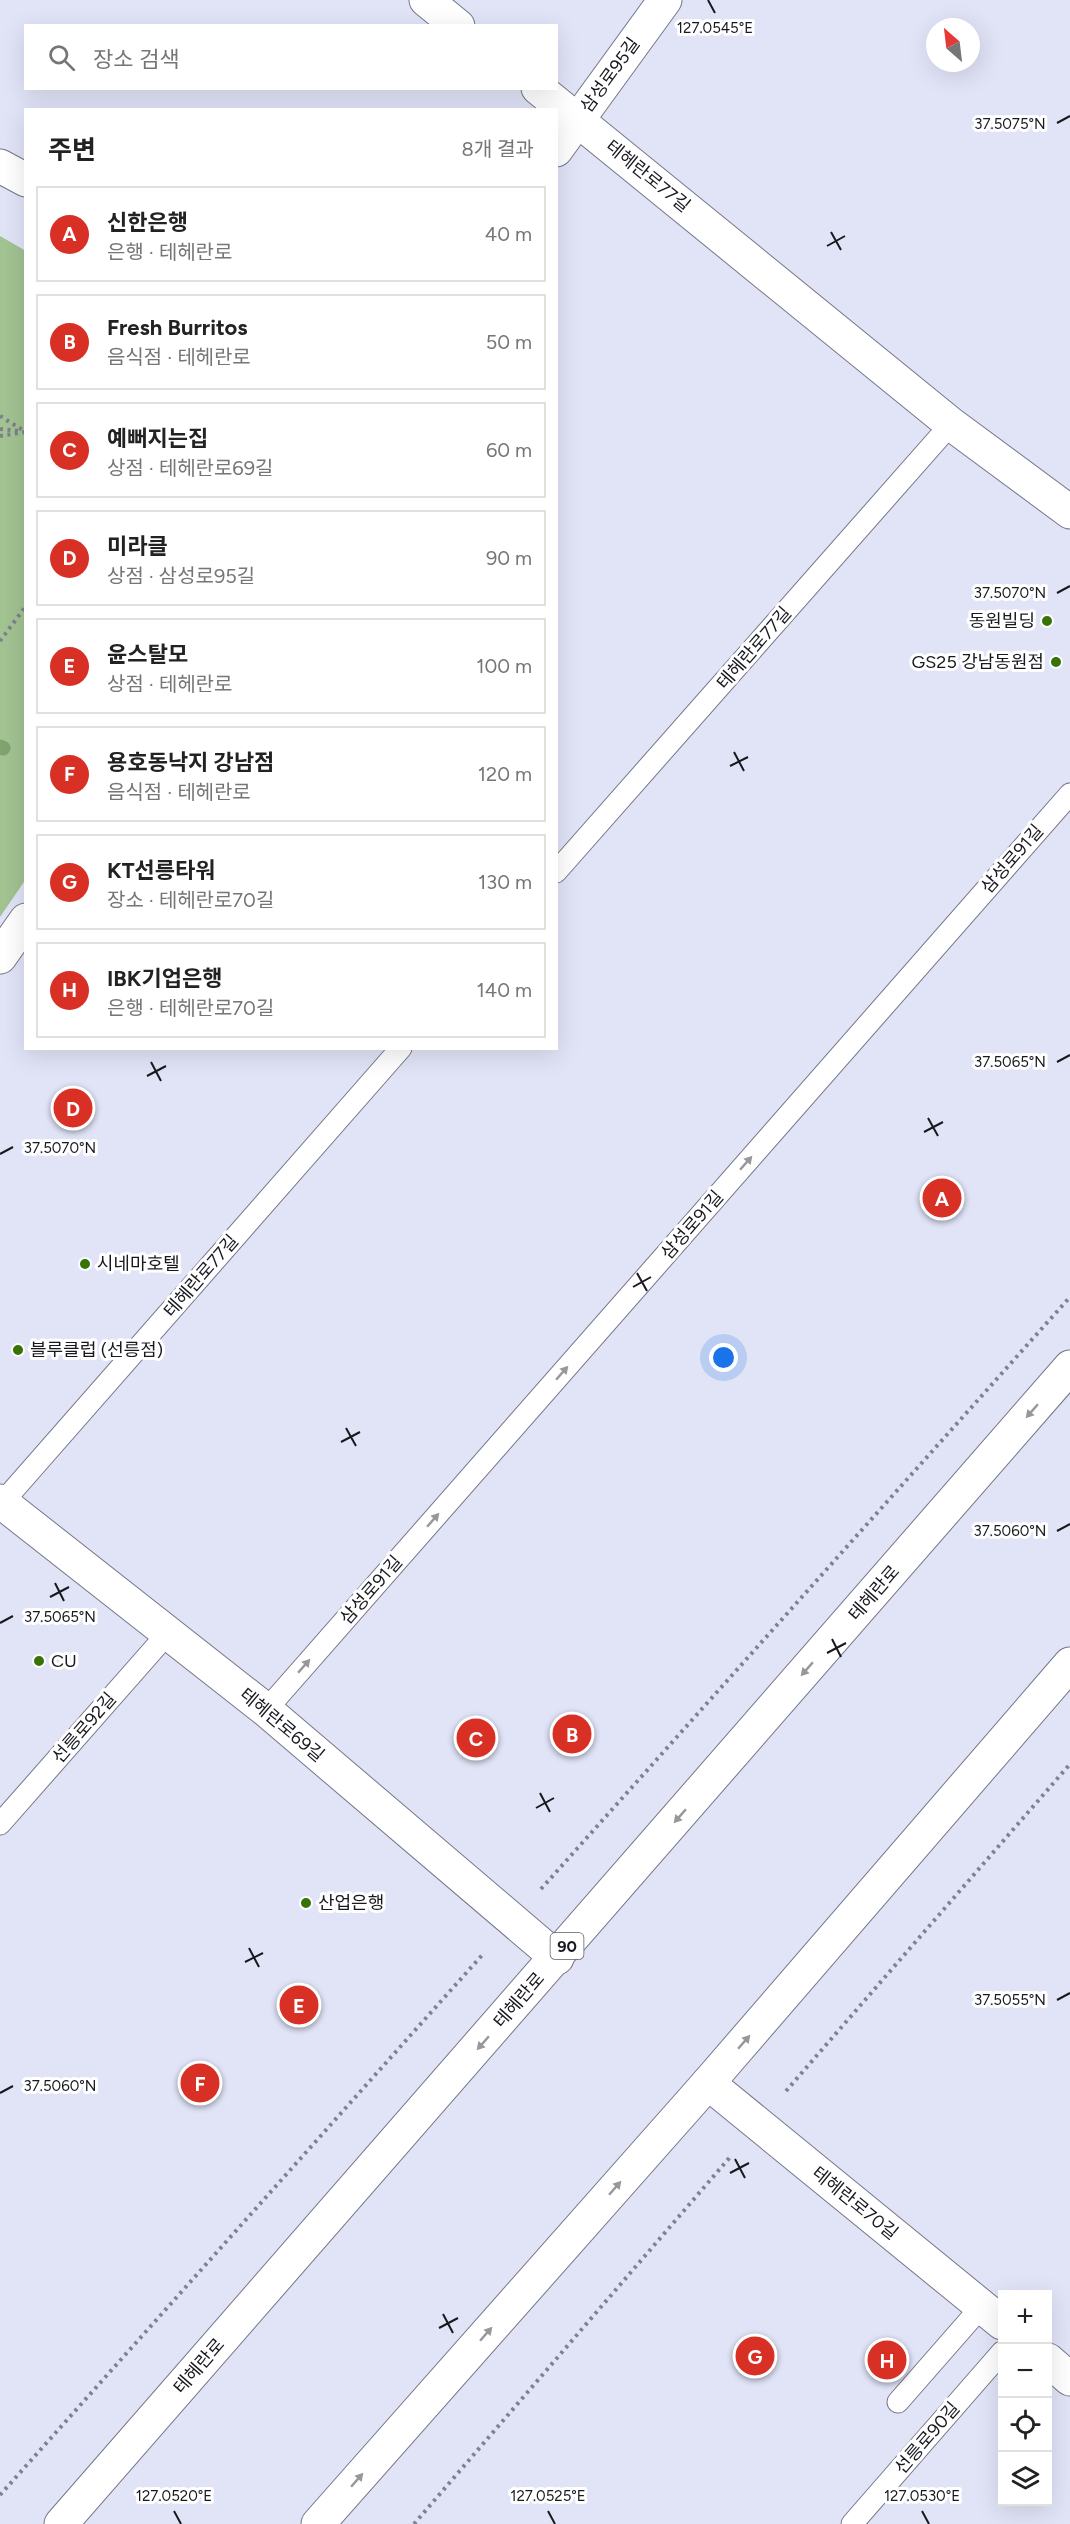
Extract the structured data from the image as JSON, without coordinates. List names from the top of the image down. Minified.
{"streets":{"main road":["삼성로95길","테헤란로77길","테헤란로","테헤란로69길","90","테헤란로70길"],"lane":["삼성로91길","선릉로92길","선릉로90길"]},"crossings":[["삼성로95길","테헤란로77길"],["테헤란로77길","테헤란로69길"],["삼성로91길","테헤란로69길"],["테헤란로","테헤란로69길"],["테헤란로69길","선릉로92길"]],"one_way":["삼성로91길"],"places":["동원빌딩","GS25 강남동원점","시네마호텔","블루클럽 (선릉점)","CU","산업은행"],"north":"top left","page":{"search":"장소 검색","heading":["주변","8개 결과"],"list":[{"mark":"A","name":"신한은행","note":"은행 · 테헤란로","value":"40 m"},{"mark":"B","name":"Fresh Burritos","note":"음식점 · 테헤란로","value":"50 m"},{"mark":"C","name":"예뻐지는집","note":"상점 · 테헤란로69길","value":"60 m"},{"mark":"D","name":"미라클","note":"상점 · 삼성로95길","value":"90 m"},{"mark":"E","name":"윤스탈모","note":"상점 · 테헤란로","value":"100 m"},{"mark":"F","name":"용호동낙지 강남점","note":"음식점 · 테헤란로","value":"120 m"},{"mark":"G","name":"KT선릉타워","note":"장소 · 테헤란로70길","value":"130 m"},{"mark":"H","name":"IBK기업은행","note":"은행 · 테헤란로70길","value":"140 m"}],"pins":["D","A","B","C","E","F","G","H"],"map_buttons":["+","−"]},"coordinates":["127.0545°E","37.5075°N","37.5070°N","37.5065°N","37.5060°N","37.5055°N","127.0520°E","127.0525°E","127.0530°E"]}
